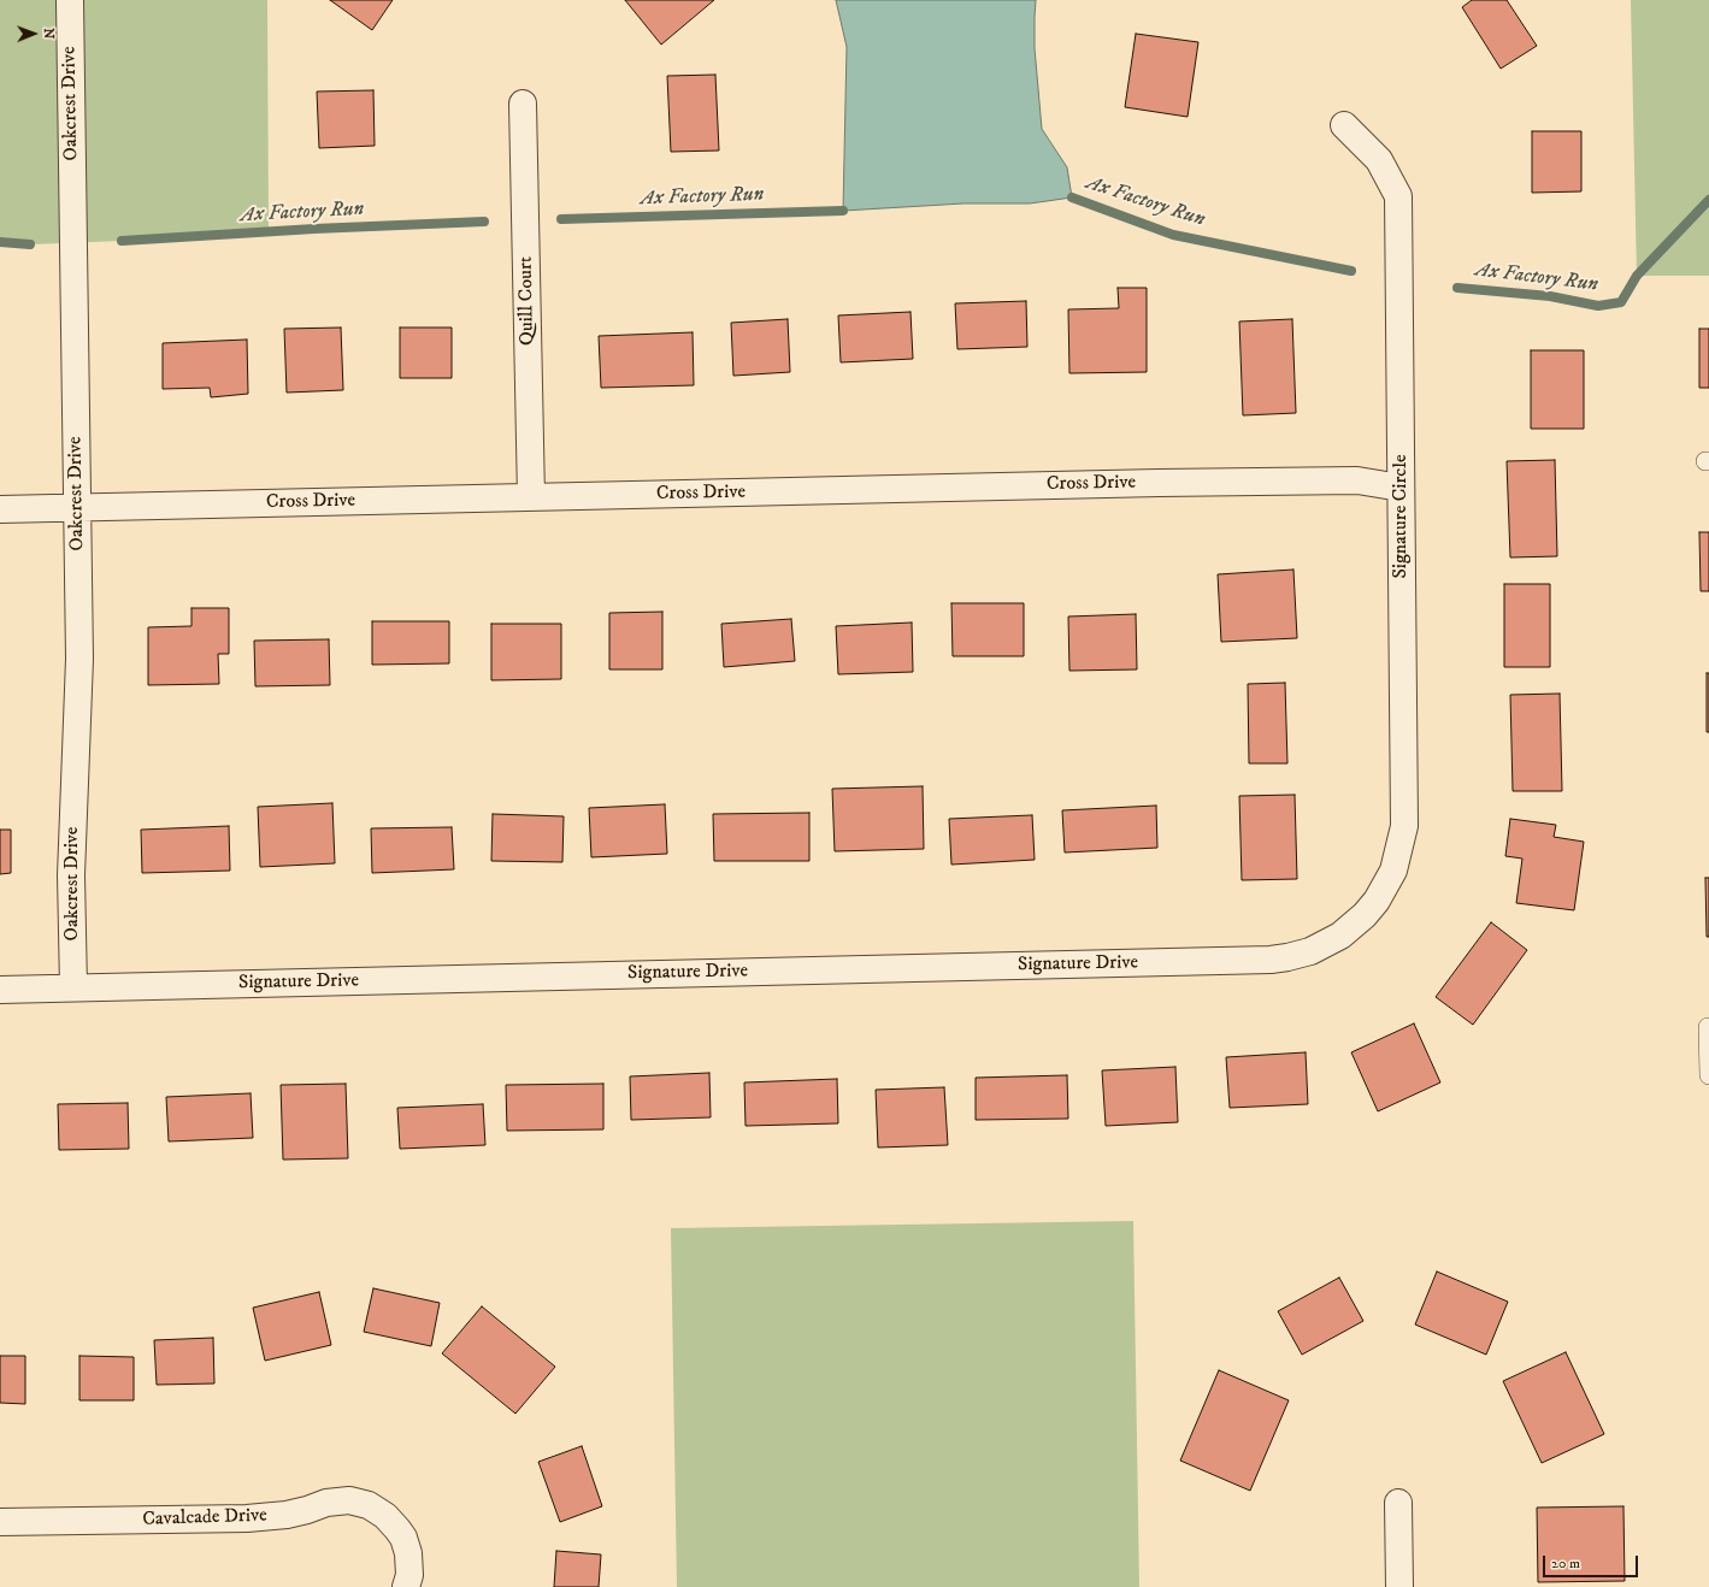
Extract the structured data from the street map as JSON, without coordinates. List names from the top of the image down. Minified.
{"streets":{"street":["Oakcrest Drive","Quill Court","Cross Drive","Signature Circle","Signature Drive","Cavalcade Drive"]},"crossings":[["Oakcrest Drive","Cross Drive"],["Oakcrest Drive","Signature Drive"],["Quill Court","Cross Drive"],["Cross Drive","Signature Circle"],["Signature Circle","Signature Drive"]],"water":["Ax Factory Run"],"scale_bar":"20 m","north":"right"}
